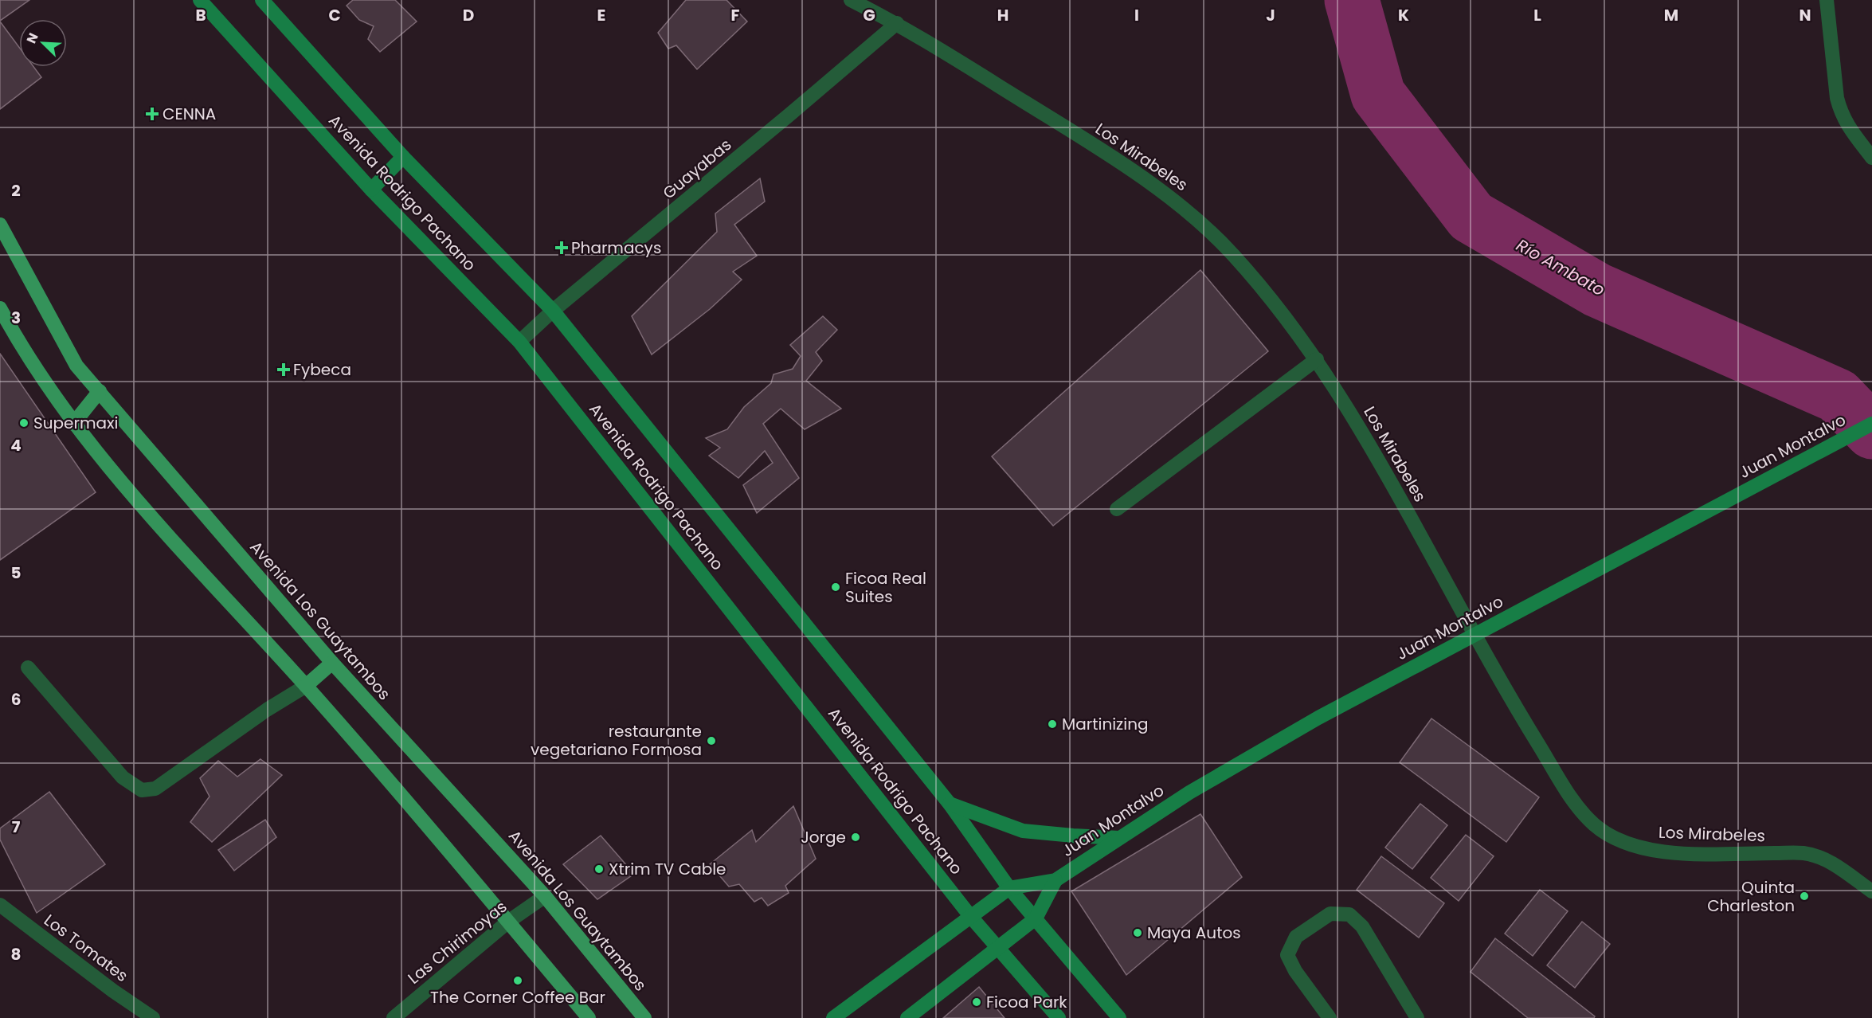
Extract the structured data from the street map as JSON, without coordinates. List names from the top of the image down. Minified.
{"streets":{"main road":["Avenida Rodrigo Pachano","Juan Montalvo","Avenida Los Guaytambos"],"street":["Los Mirabeles","Guayabas","Las Chirimoyas","Los Tomates"]},"crossings":[["Los Mirabeles","Guayabas"],["Guayabas","Avenida Rodrigo Pachano"],["Avenida Rodrigo Pachano","Juan Montalvo"],["Avenida Los Guaytambos","Las Chirimoyas"]],"water":["Río Ambato"],"places":{"health":["CENNA","Pharmacys","Fybeca"],"other":["Supermaxi","Ficoa Real Suites","Martinizing","restaurante vegetariano Formosa","Jorge","Xtrim TV Cable","Quinta Charleston","Maya Autos","The Corner Coffee Bar","Ficoa Park"]},"north":"top left","grid":{"columns":["B","C","D","E","F","G","H","I","J","K","L","M","N"],"rows":["2","3","4","5","6","7","8"]}}
